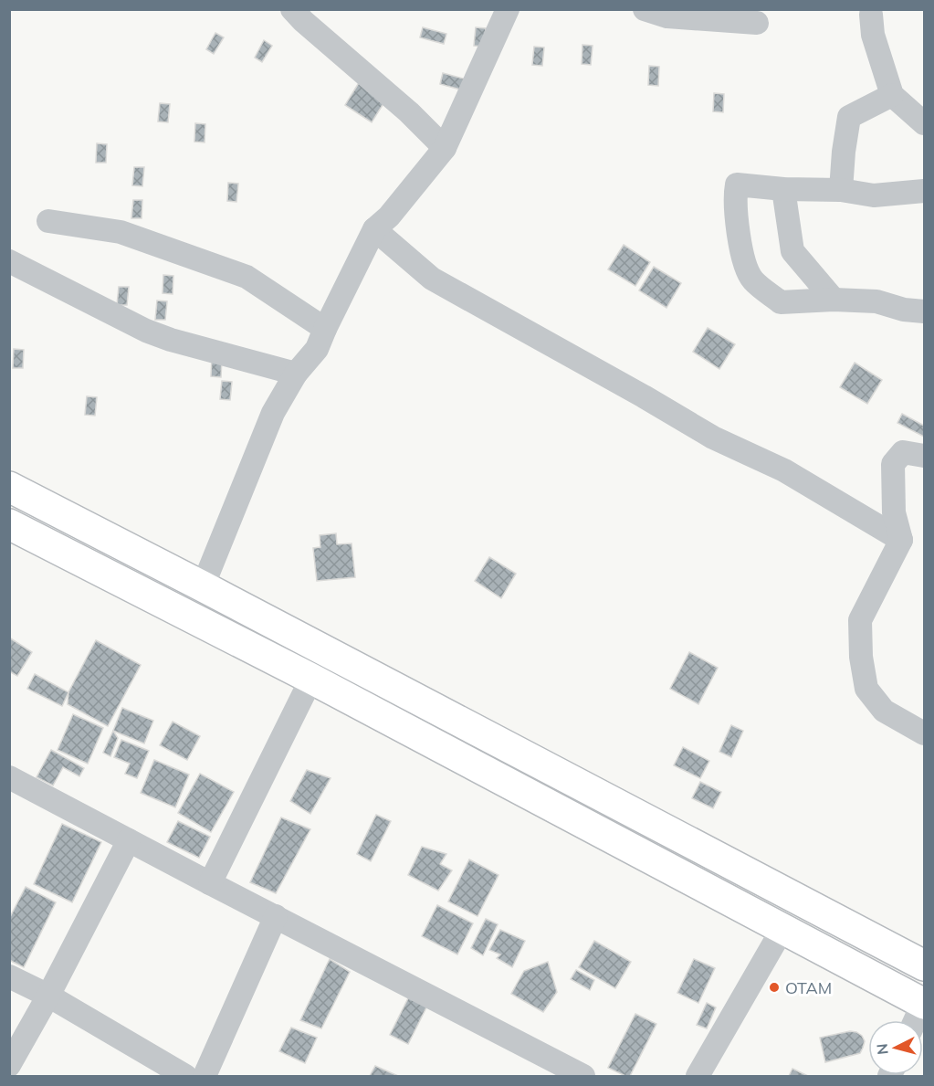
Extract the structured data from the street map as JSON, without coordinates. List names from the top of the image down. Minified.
{"places":["OTAM"],"north":"left"}
